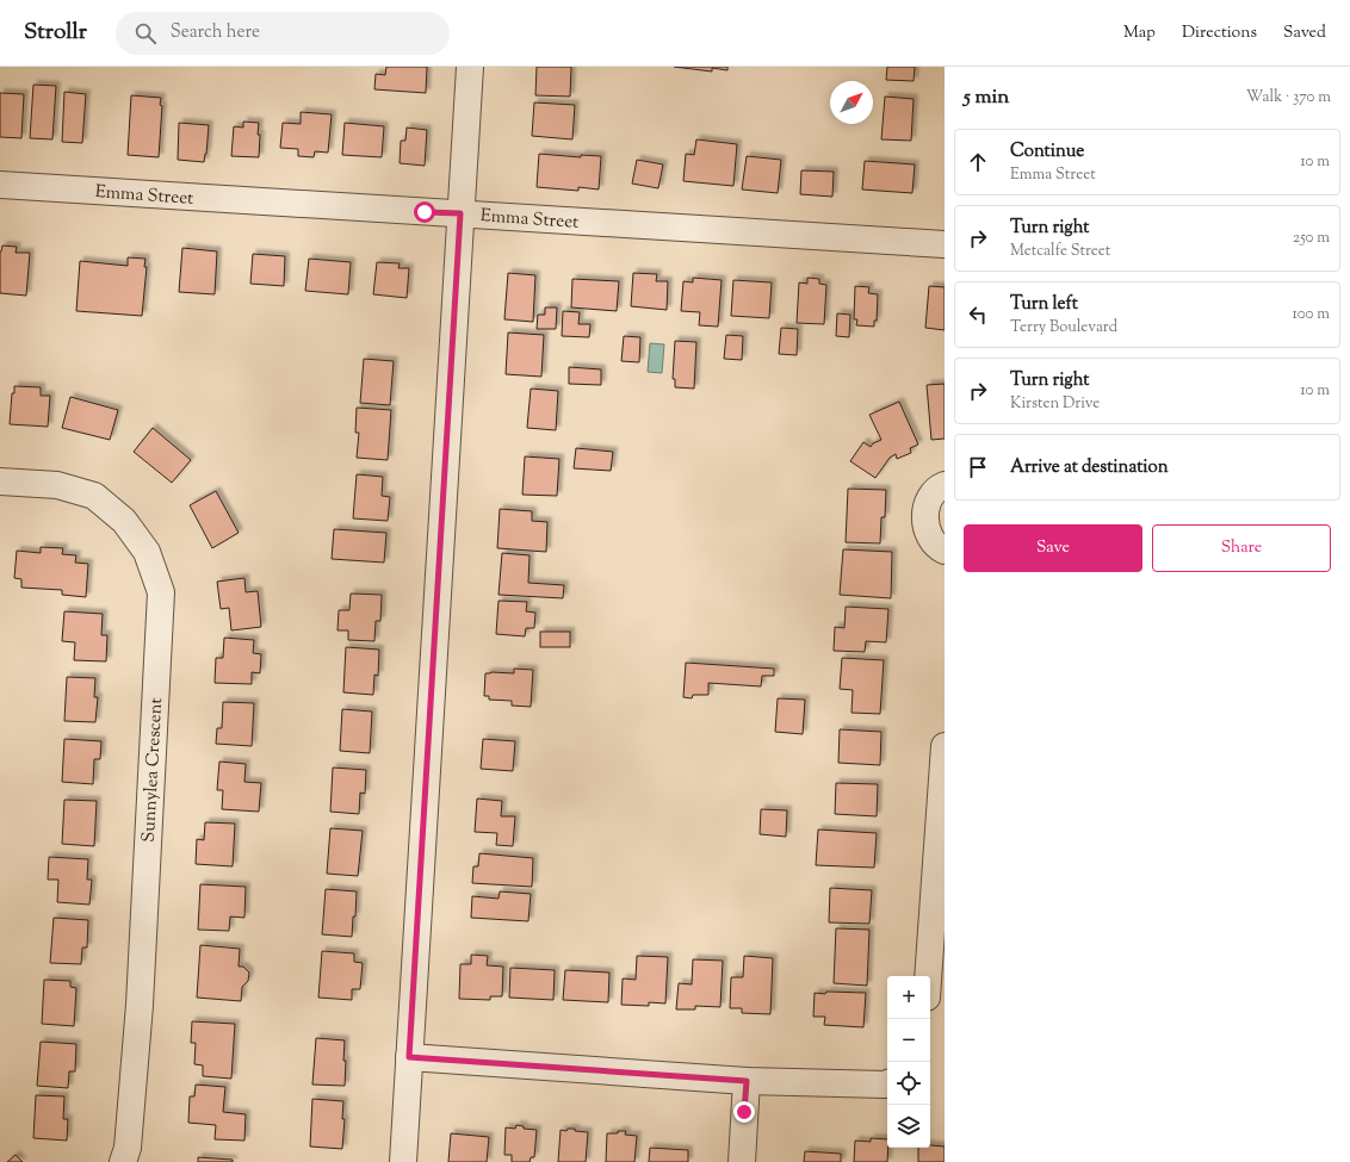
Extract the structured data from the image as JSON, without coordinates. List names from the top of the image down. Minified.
{"streets":{"street":["Emma Street","Sunnylea Crescent"]},"north":"top right","page":{"header":"Strollr","search":"Search here","nav":["Map","Directions","Saved"],"heading":["5 min","Walk · 370 m"],"list":[["Continue","Emma Street","10 m"],["Turn right","Metcalfe Street","250 m"],["Turn left","Terry Boulevard","100 m"],["Turn right","Kirsten Drive","10 m"],"Arrive at destination"],"buttons":["Save","Share"],"map_buttons":["+","−"]}}
